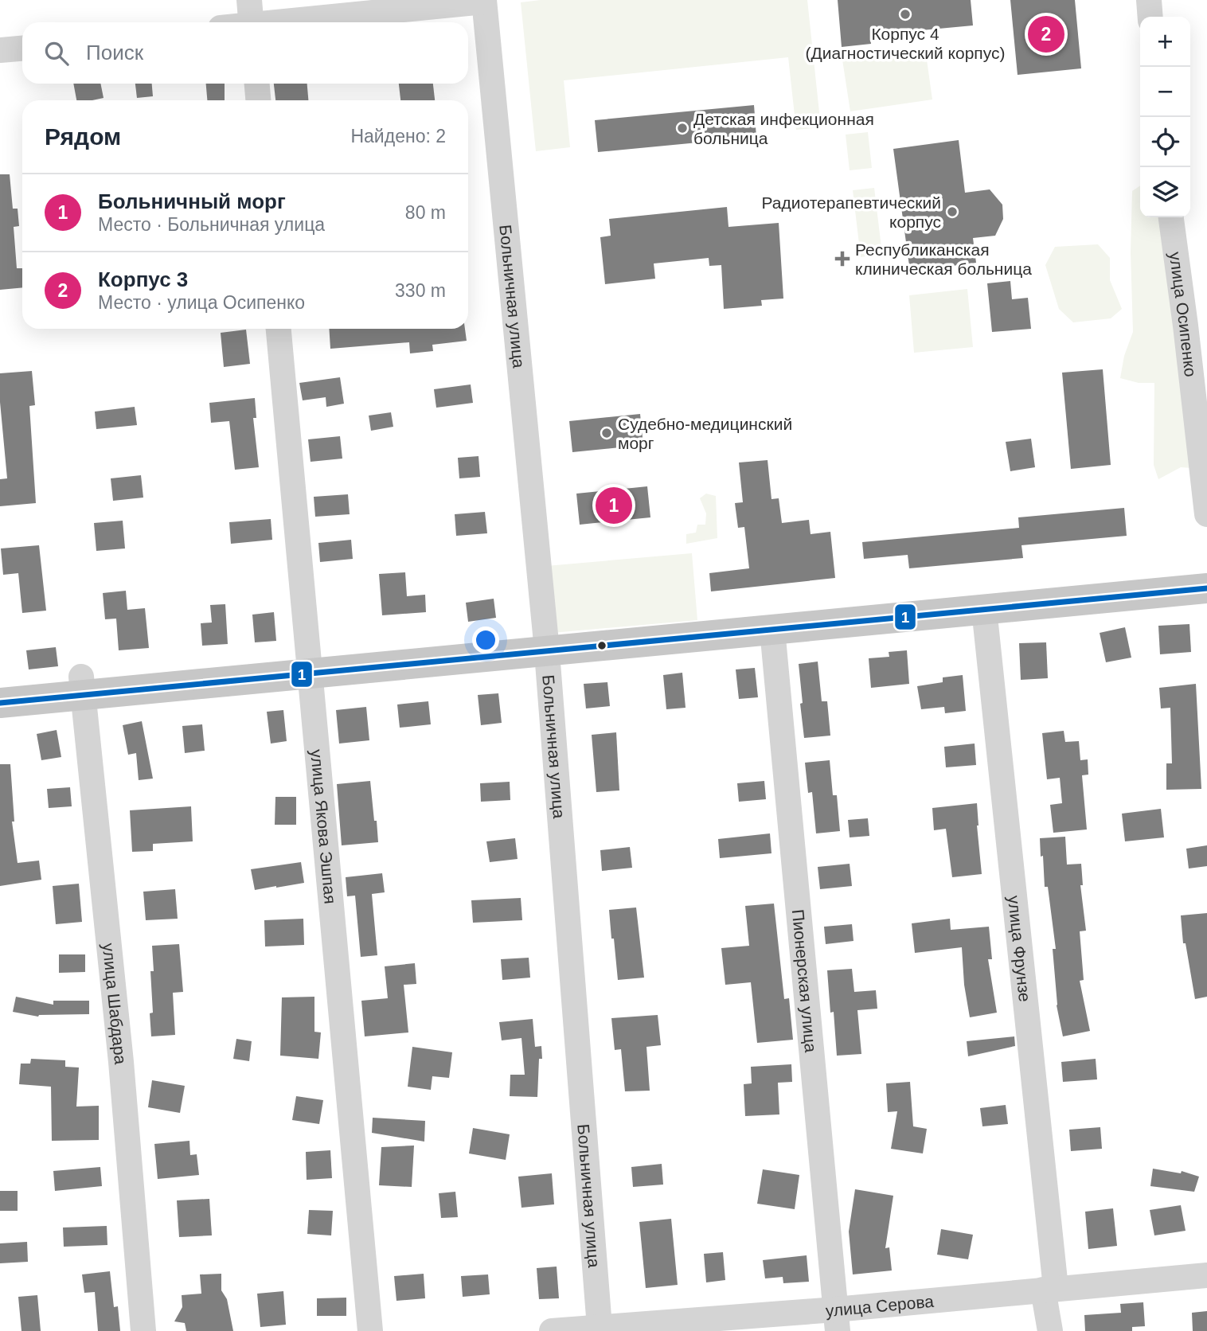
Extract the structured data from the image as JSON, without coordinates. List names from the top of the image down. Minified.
{"streets":{"street":["Больничная улица","улица Осипенко","улица Якова Эшпая","улица Фрунзе","Пионерская улица","улица Шабдара","улица Серова"]},"crossings":[["Больничная улица","улица Серова"],["улица Фрунзе","улица Серова"],["Пионерская улица","улица Серова"]],"places":{"other":["Корпус 4 (Диагностический корпус)","Детская инфекционная больница","Радиотерапевтический корпус","Судебно-медицинский морг"],"health":["Республиканская клиническая больница"]},"lines":["transit line 1"],"page":{"pins":["2","1"],"map_buttons":["+","−"],"search":"Поиск","heading":["Рядом","Найдено: 2"],"list":[{"mark":"1","name":"Больничный морг","note":"Место · Больничная улица","value":"80 m"},{"mark":"2","name":"Корпус 3","note":"Место · улица Осипенко","value":"330 m"}]}}
